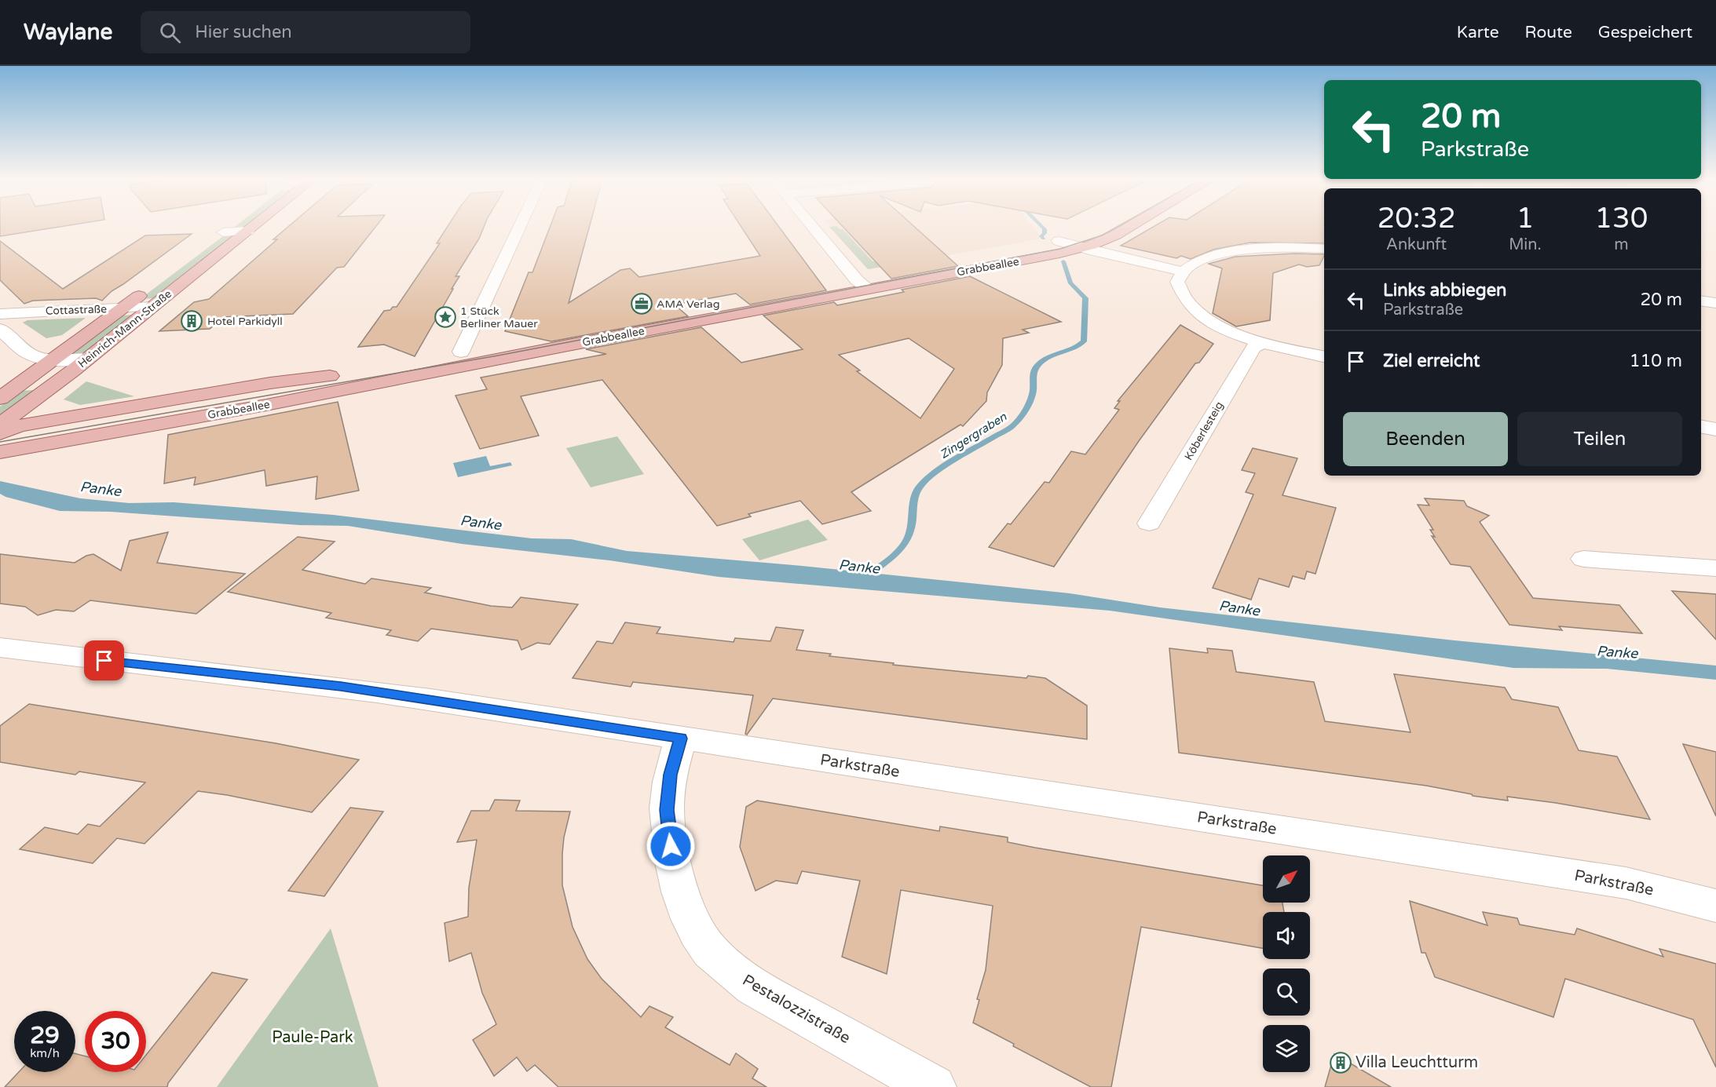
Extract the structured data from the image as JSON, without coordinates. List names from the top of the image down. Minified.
{"streets":{"main road":["Grabbeallee","Heinrich-Mann-Straße"],"street":["Cottastraße","Köberlesteig","Parkstraße","Pestalozzistraße"]},"crossings":[["Cottastraße","Heinrich-Mann-Straße"],["Parkstraße","Pestalozzistraße"]],"water":["Zingergraben","Panke"],"parks":["Paule-Park"],"places":{"office":["AMA Verlag"],"place":["1 Stück Berliner Mauer"],"building":["Hotel Parkidyll","Villa Leuchtturm"]},"north":"top right","page":{"header":"Waylane","search":"Hier suchen","nav":["Karte","Route","Gespeichert"],"turn":["20 m","Parkstraße"],"eta":["20:32","Ankunft","1","Min.","130","m"],"list":[{"name":"Links abbiegen","note":"Parkstraße","value":"20 m"},{"name":"Ziel erreicht","value":"110 m"}],"buttons":["Beenden","Teilen"],"speed":"29 km/h","limit":"30"}}
